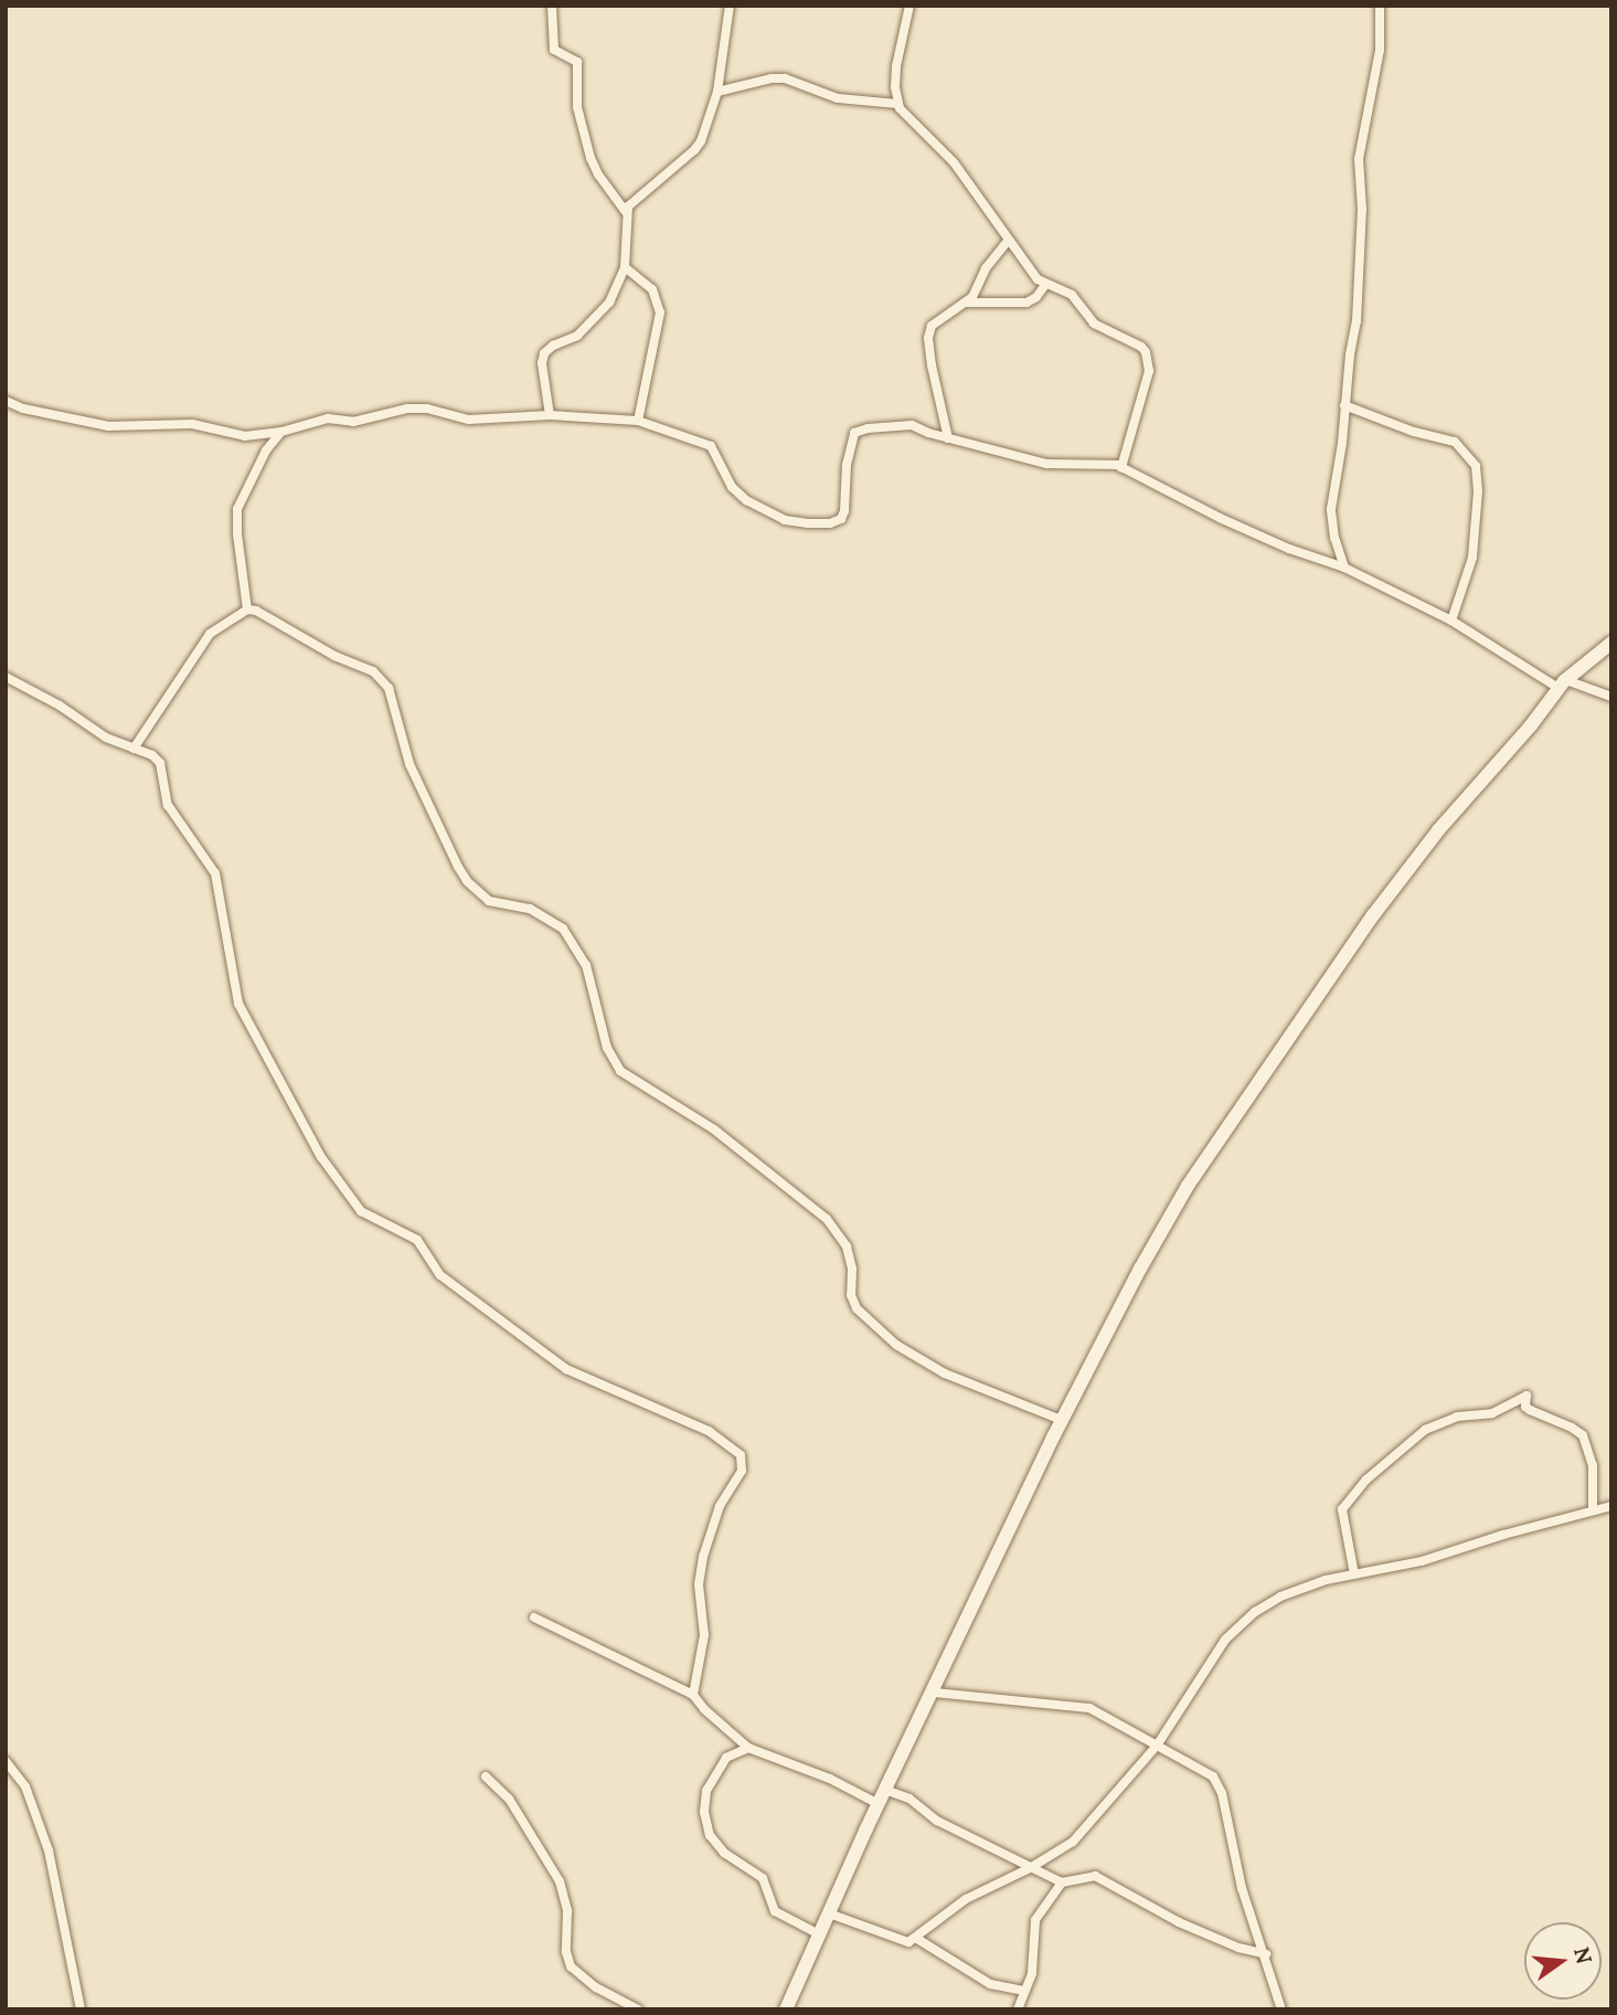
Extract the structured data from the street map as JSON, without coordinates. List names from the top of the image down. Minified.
{"north":"right"}
